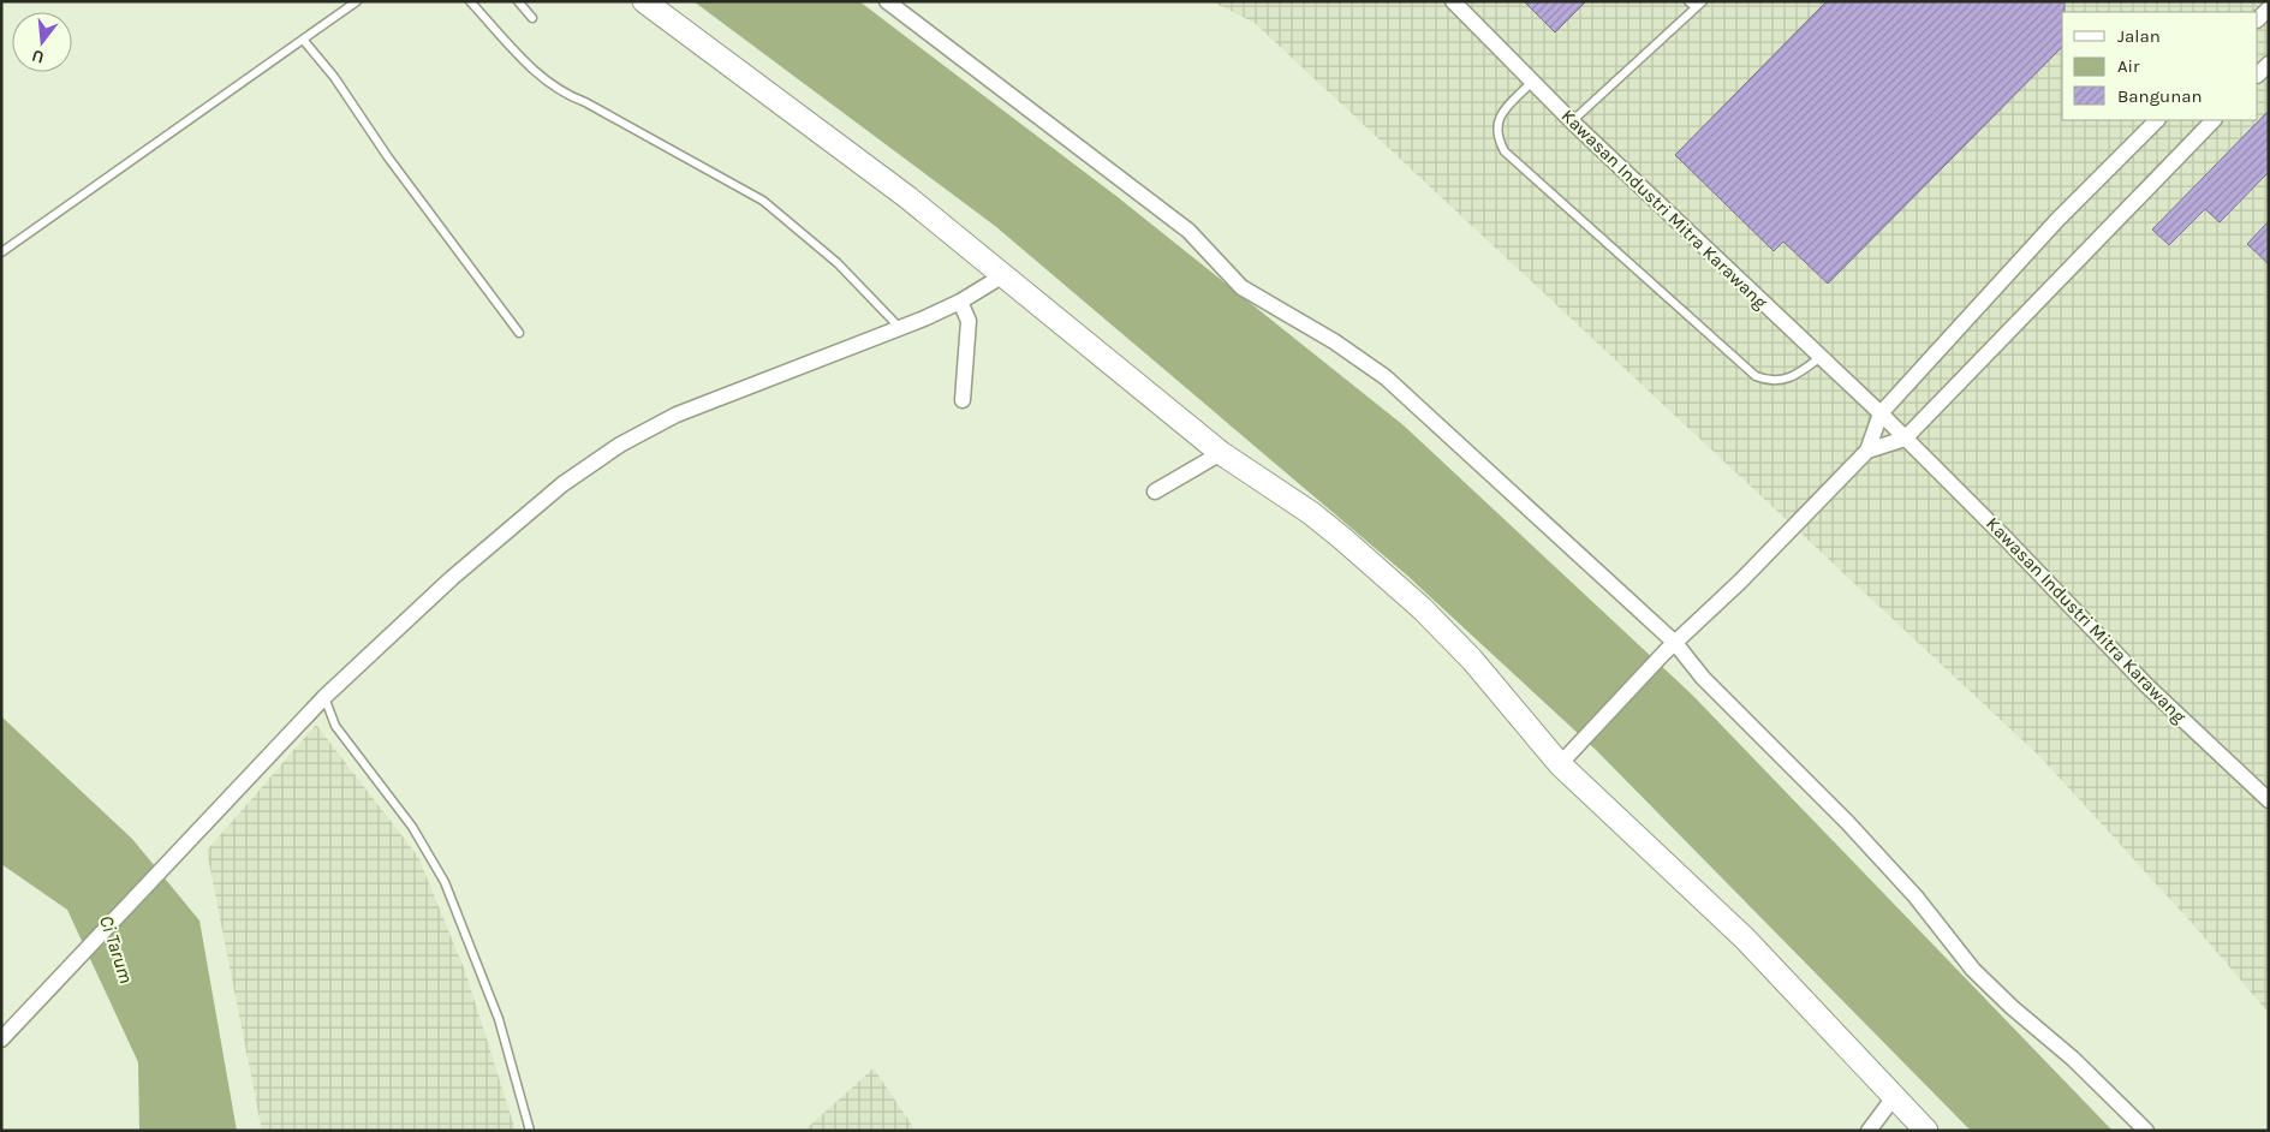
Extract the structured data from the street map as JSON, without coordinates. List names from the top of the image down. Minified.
{"streets":{"street":["Kawasan Industri Mitra Karawang"]},"water":["Ci Tarum"],"legend":["Jalan","Air","Bangunan"],"north":"bottom"}
